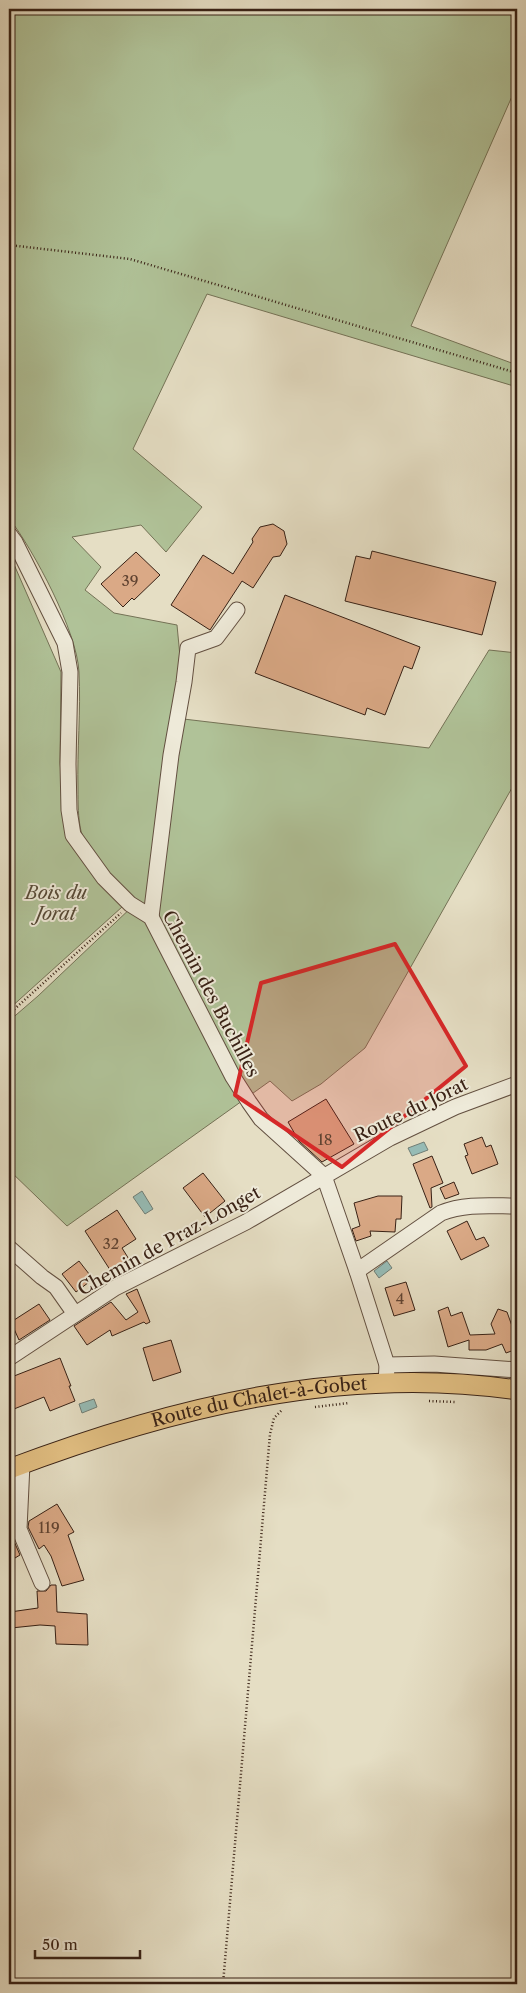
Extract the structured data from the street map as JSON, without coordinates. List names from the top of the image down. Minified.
{"streets":{"main road":["Route du Chalet-à-Gobet"],"street":["Chemin des Buchilles","Route du Jorat","Chemin de Praz-Longet"]},"crossings":[["Chemin des Buchilles","Route du Jorat"],["Chemin des Buchilles","Chemin de Praz-Longet"],["Chemin des Buchilles","Route du Chalet-à-Gobet"],["Route du Jorat","Chemin de Praz-Longet"]],"parks":["Bois du Jorat"],"house_numbers":["39","18","32","4","119"],"scale_bar":"50 m"}
